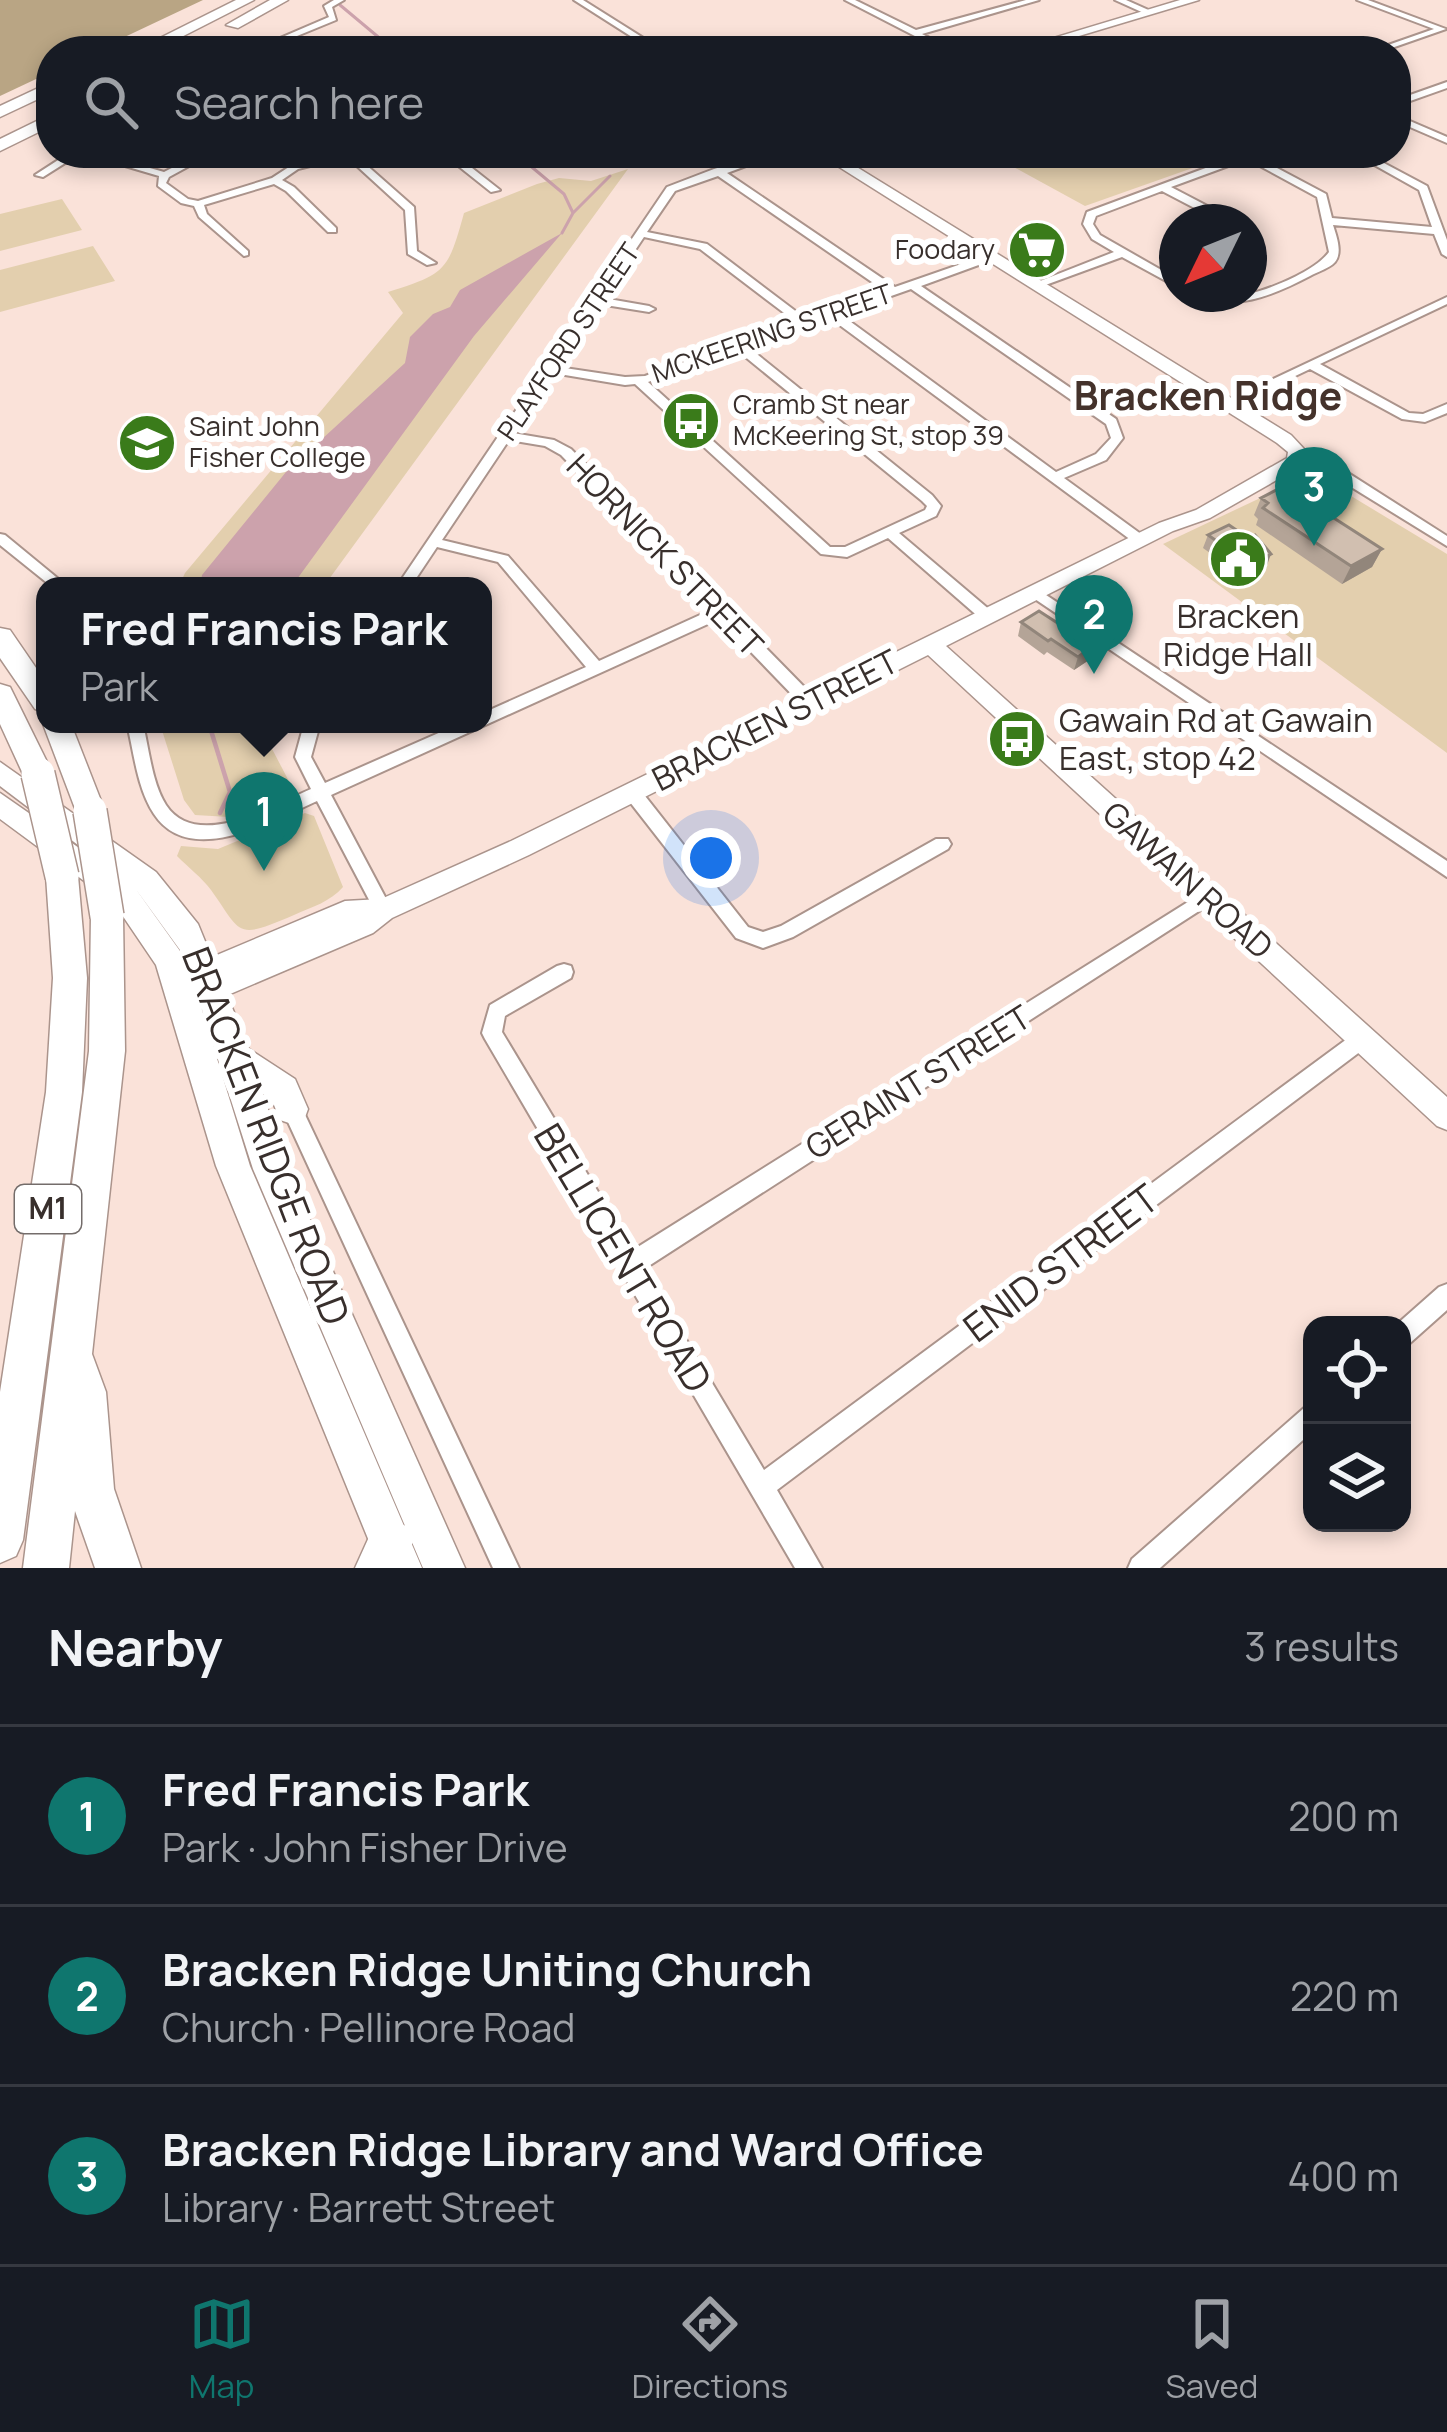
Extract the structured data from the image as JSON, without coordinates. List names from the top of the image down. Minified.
{"streets":{"highway":["M1"],"main road":["BRACKEN RIDGE ROAD"],"street":["MCKEERING STREET","PLAYFORD STREET","HORNICK STREET","BRACKEN STREET","GAWAIN ROAD","GERAINT STREET","BELLICENT ROAD","ENID STREET"]},"crossings":[["MCKEERING STREET","PLAYFORD STREET"],["PLAYFORD STREET","HORNICK STREET"],["HORNICK STREET","BRACKEN STREET"],["BRACKEN STREET","GAWAIN ROAD"],["BRACKEN STREET","BRACKEN RIDGE ROAD"],["GAWAIN ROAD","GERAINT STREET"],["GAWAIN ROAD","ENID STREET"],["GERAINT STREET","BELLICENT ROAD"],["BELLICENT ROAD","ENID STREET"]],"districts":["Bracken Ridge"],"places":{"supermarket":["Foodary"],"bus stop":["Cramb St near McKeering St, stop 39","Gawain Rd at Gawain East, stop 42"],"school or university":["Saint John Fisher College"],"public building":["Bracken Ridge Hall"]},"north":"bottom left","page":{"search":"Search here","pins":["3","2","1"],"popup":["Fred Francis Park","Park"],"heading":["Nearby","3 results"],"list":[{"mark":"1","name":"Fred Francis Park","note":"Park · John Fisher Drive","value":"200 m"},{"mark":"2","name":"Bracken Ridge Uniting Church","note":"Church · Pellinore Road","value":"220 m"},{"mark":"3","name":"Bracken Ridge Library and Ward Office","note":"Library · Barrett Street","value":"400 m"}],"nav":["Map","Directions","Saved"]}}
